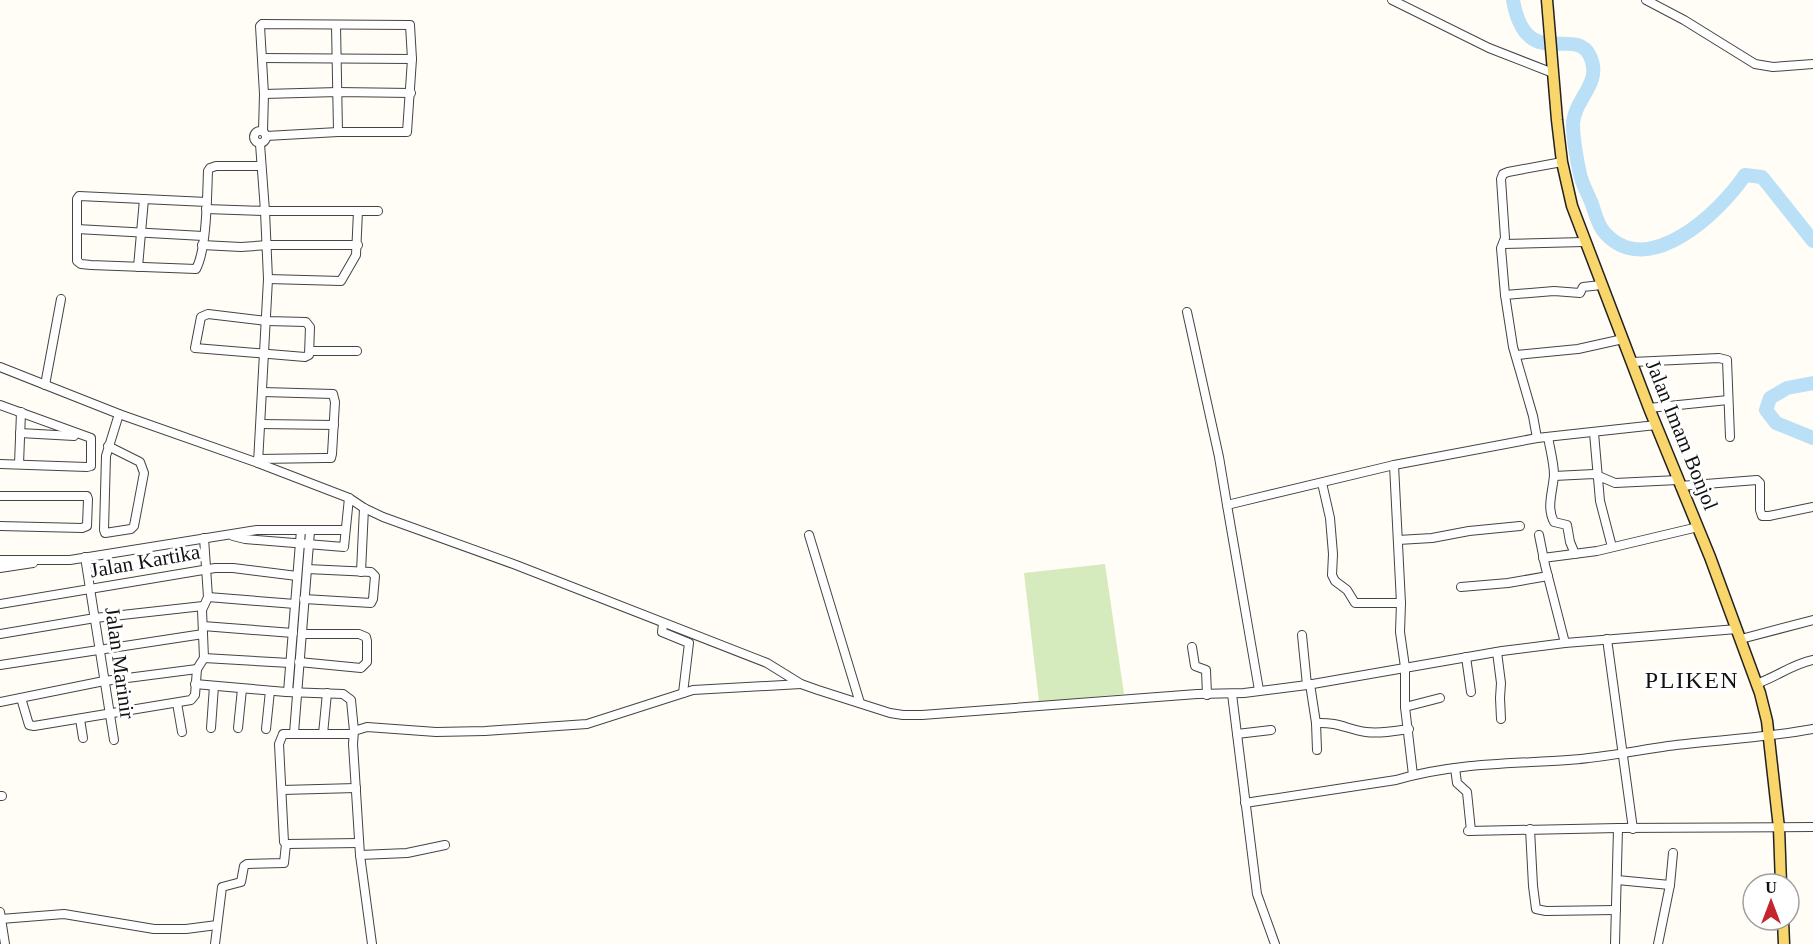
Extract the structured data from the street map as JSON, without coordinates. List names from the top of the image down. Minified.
{"streets":{"main road":["Jalan Imam Bonjol"],"street":["Jalan Kartika","Jalan Marinir"]},"crossings":[["Jalan Kartika","Jalan Marinir"]],"districts":["PLIKEN"],"north":"top"}
